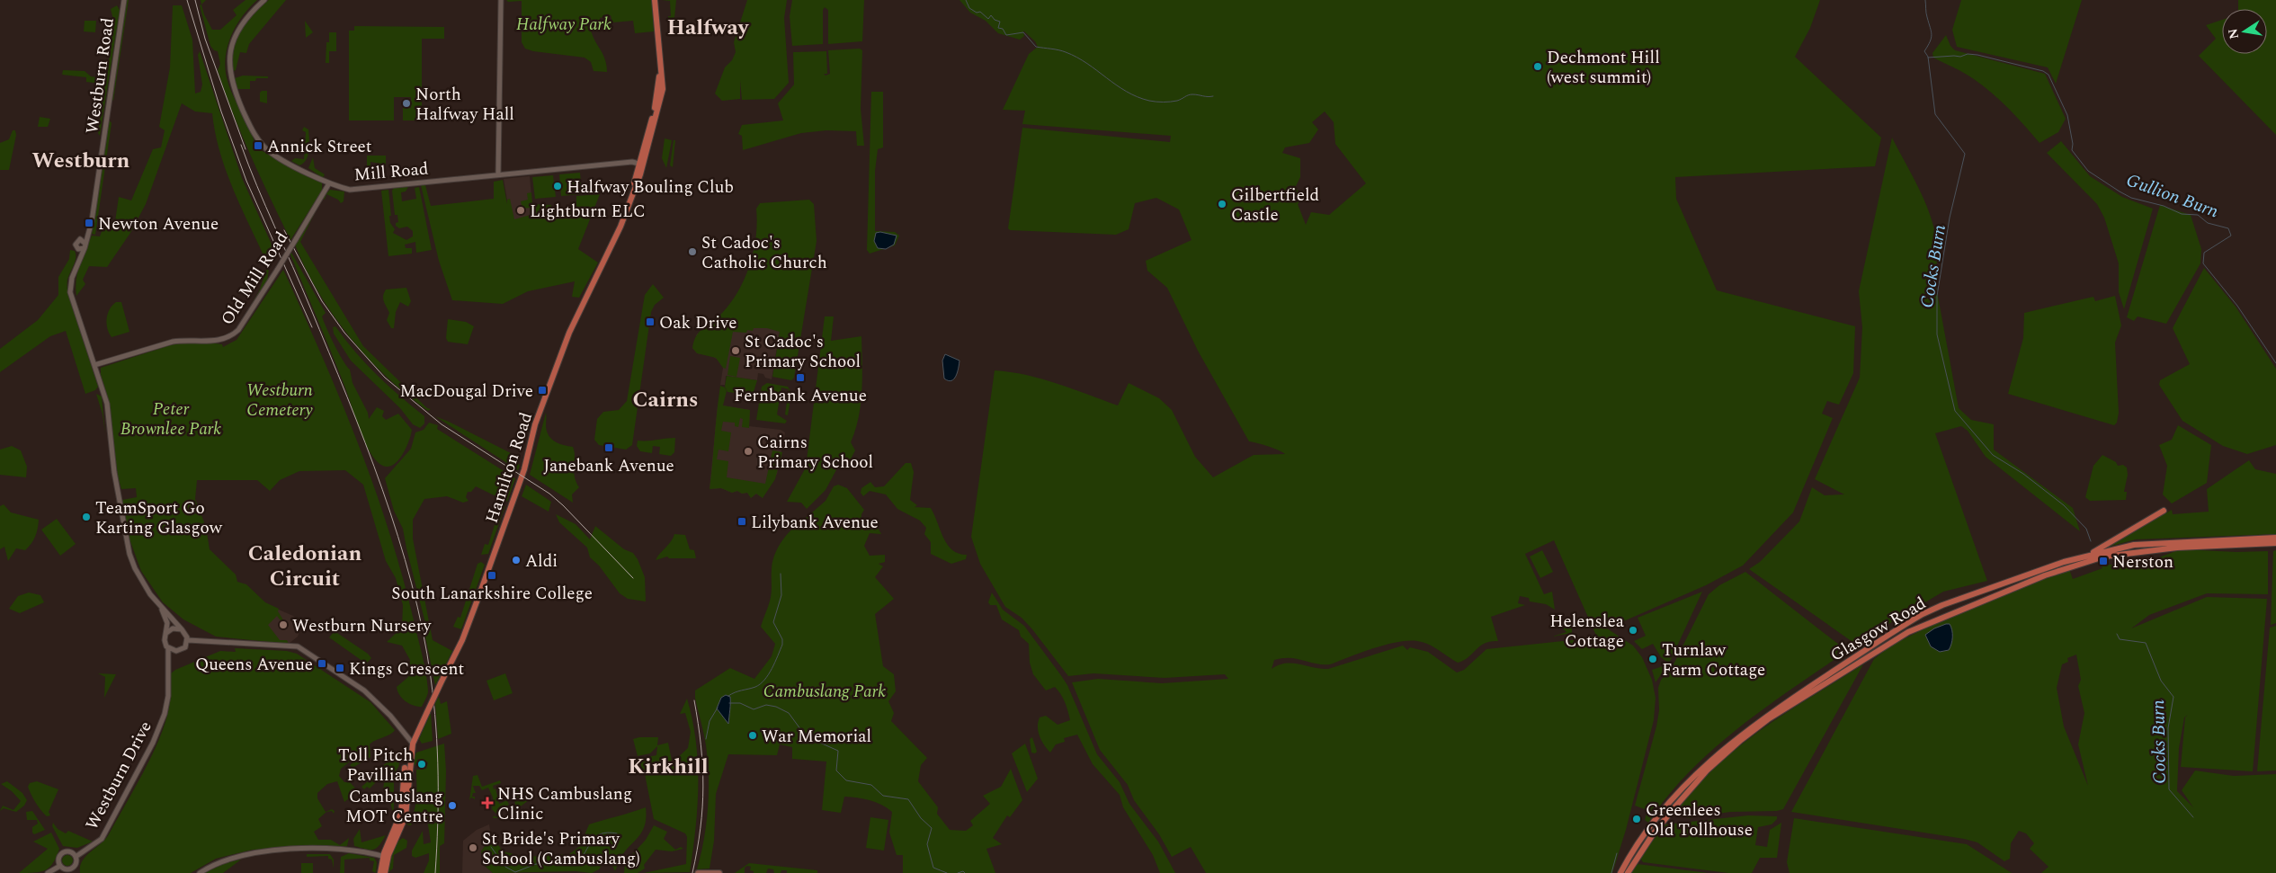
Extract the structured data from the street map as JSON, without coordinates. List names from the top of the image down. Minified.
{"streets":{"main road":["Hamilton Road","Glasgow Road"],"street":["Westburn Road","Mill Road","Old Mill Road","Westburn Drive"]},"crossings":[["Westburn Road","Old Mill Road"],["Westburn Road","Westburn Drive"],["Mill Road","Old Mill Road"],["Mill Road","Hamilton Road"]],"districts":["Halfway","Westburn","Cairns","Caledonian Circuit","Kirkhill"],"water":["Gullion Burn","Cocks Burn"],"parks":["Halfway Park","Westburn Cemetery","Peter Brownlee Park","Cambuslang Park"],"places":{"other":["Dechmont Hill (west summit)","North Halfway Hall","Halfway Bouling Club","Gilbertfield Castle","Lightburn ELC","St Cadoc's Catholic Church","St Cadoc's Primary School","Cairns Primary School","TeamSport Go Karting Glasgow","Aldi","Westburn Nursery","Helenslea Cottage","Turnlaw Farm Cottage","War Memorial","Toll Pitch Pavillian","Cambuslang MOT Centre","Greenlees Old Tollhouse","St Bride's Primary School (Cambuslang)"],"transit":["Annick Street","Newton Avenue","Oak Drive","Fernbank Avenue","MacDougal Drive","Janebank Avenue","Lilybank Avenue","Nerston","South Lanarkshire College","Queens Avenue","Kings Crescent"],"health":["NHS Cambuslang Clinic"]},"north":"left"}
